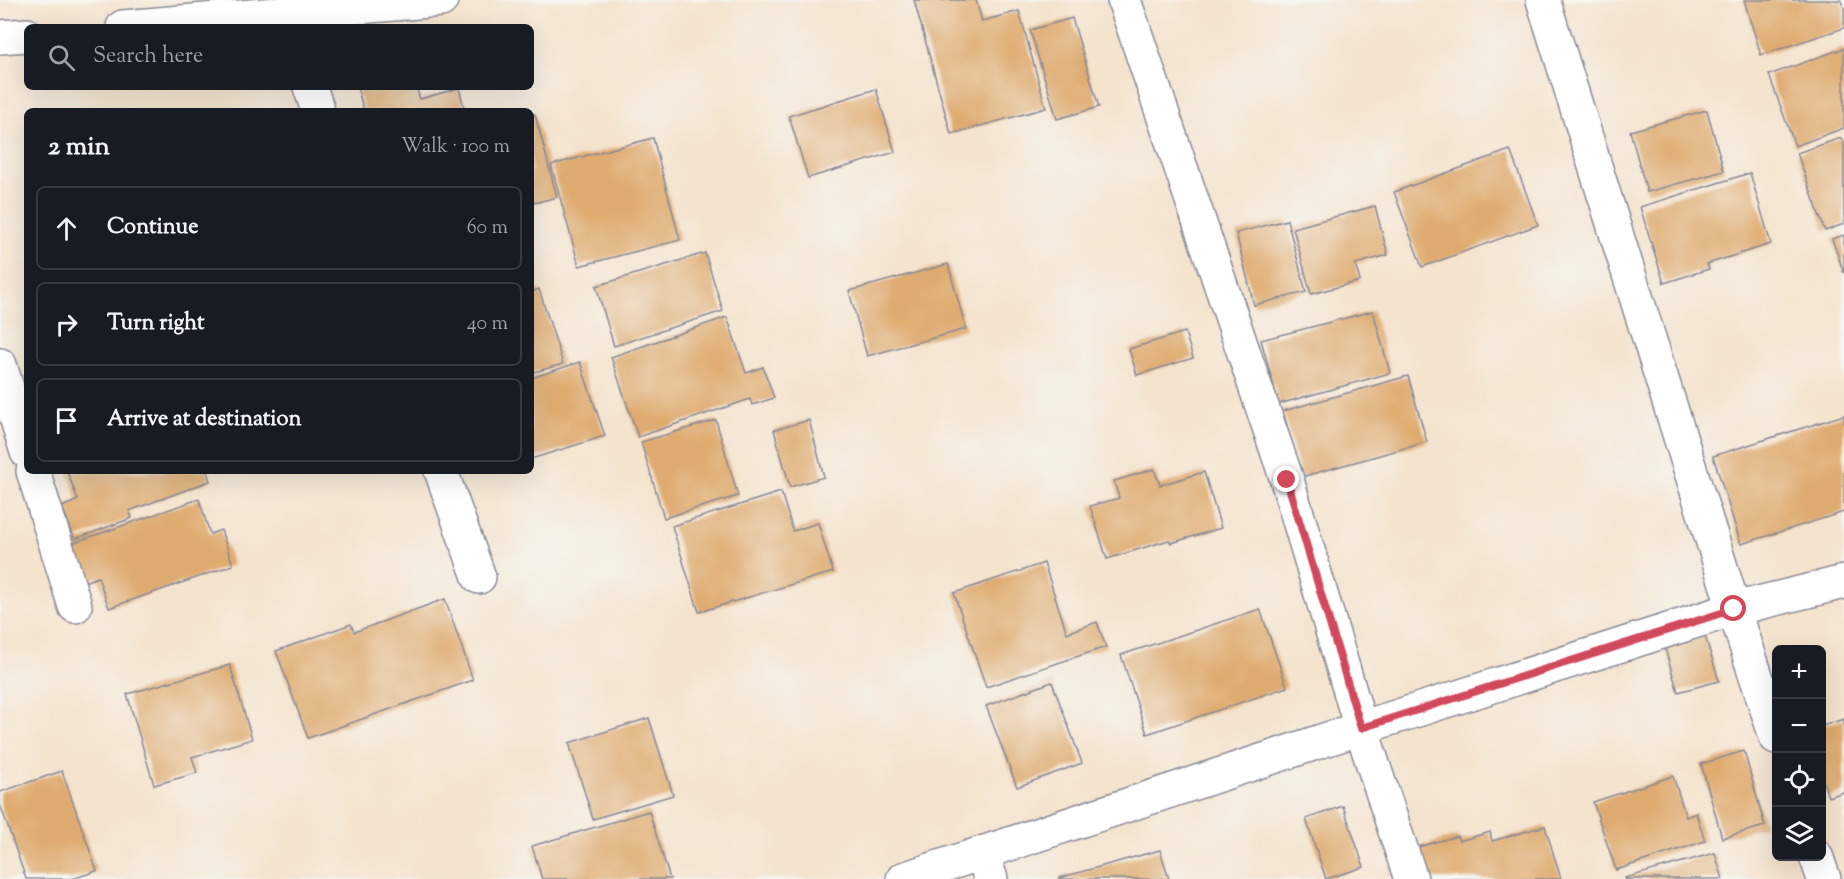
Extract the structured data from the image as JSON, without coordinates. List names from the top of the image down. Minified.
{"page":{"search":"Search here","heading":["2 min","Walk · 100 m"],"list":[["Continue","60 m"],["Turn right","40 m"],"Arrive at destination"],"map_buttons":["+","−"]}}
